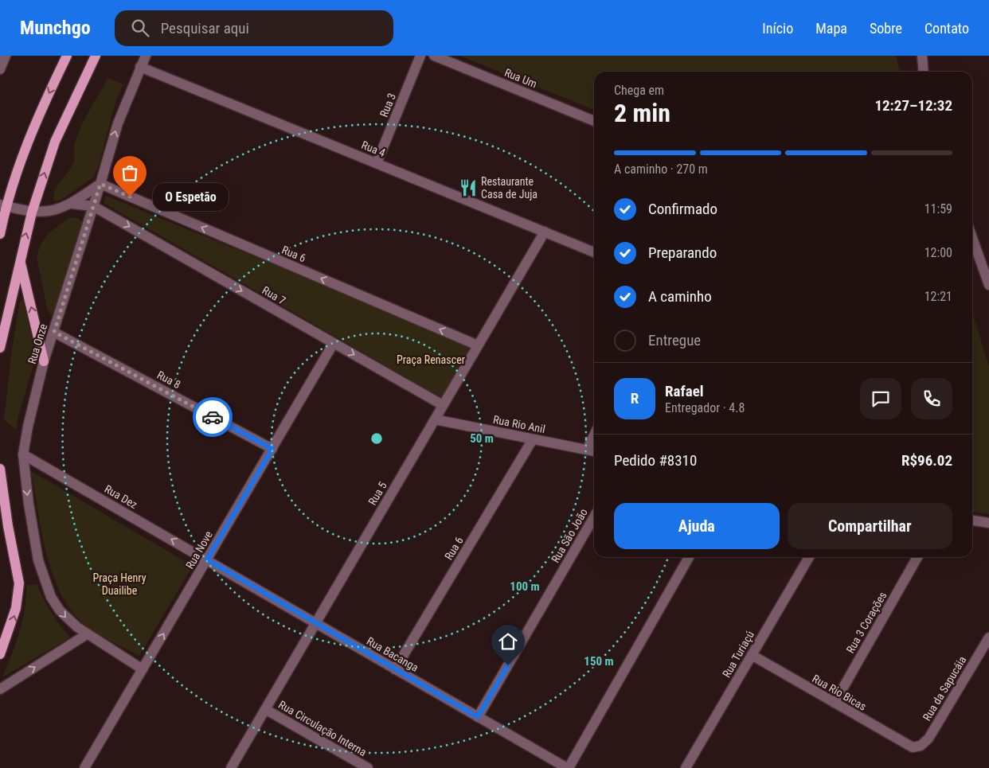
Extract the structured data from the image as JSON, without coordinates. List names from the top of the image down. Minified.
{"streets":{"street":["Rua Um","Rua 3","Rua 4","Rua 6","Rua 7","Rua Onze","Rua 8","Rua Rio Anil","Rua 5","Rua Dez","Rua São João","Rua Nove","Rua 3 Corações","Rua Bacanga","Rua Turiaçú","Rua da Sapucáia","Rua Rio Bicas","Rua Circulação Interna"]},"crossings":[["Rua 3","Rua 4"],["Rua 4","Rua Onze"],["Rua 4","Rua 5"],["Rua 6","Rua Onze"],["Rua 6","Rua Rio Anil"],["Rua 6","Rua 5"],["Rua 6","Rua Bacanga"],["Rua 7","Rua Onze"],["Rua 7","Rua 5"],["Rua 7","Rua Nove"],["Rua Onze","Rua 8"],["Rua Onze","Rua Dez"],["Rua Onze","Rua Nove"],["Rua 8","Rua Nove"],["Rua Rio Anil","Rua 5"],["Rua 5","Rua Bacanga"],["Rua 5","Rua Circulação Interna"],["Rua Dez","Rua Nove"],["Rua Dez","Rua Bacanga"],["Rua São João","Rua Bacanga"],["Rua Nove","Rua Bacanga"],["Rua 3 Corações","Rua Rio Bicas"],["Rua Turiaçú","Rua Rio Bicas"],["Rua da Sapucáia","Rua Rio Bicas"]],"one_way":["Rua 6","Rua 7","Rua Dez"],"parks":["Praça Renascer","Praça Henry Duailibe"],"places":{"restaurant":["Restaurante Casa de Juja"],"other":["O Espetão"]},"page":{"header":"Munchgo","search":"Pesquisar aqui","nav":["Início","Mapa","Sobre","Contato"],"heading":["2 min","Chega em","12:27–12:32"],"panel":["Rafael","Entregador · 4.8","Pedido #8310","R$96.02"],"bar":"A caminho · 270 m","bubble":"O Espetão","list":[["Confirmado","11:59"],["Preparando","12:00"],["A caminho","12:21"],"Entregue"],"round":"R","buttons":["Ajuda","Compartilhar"]},"rings":["50 m","100 m","150 m"]}
